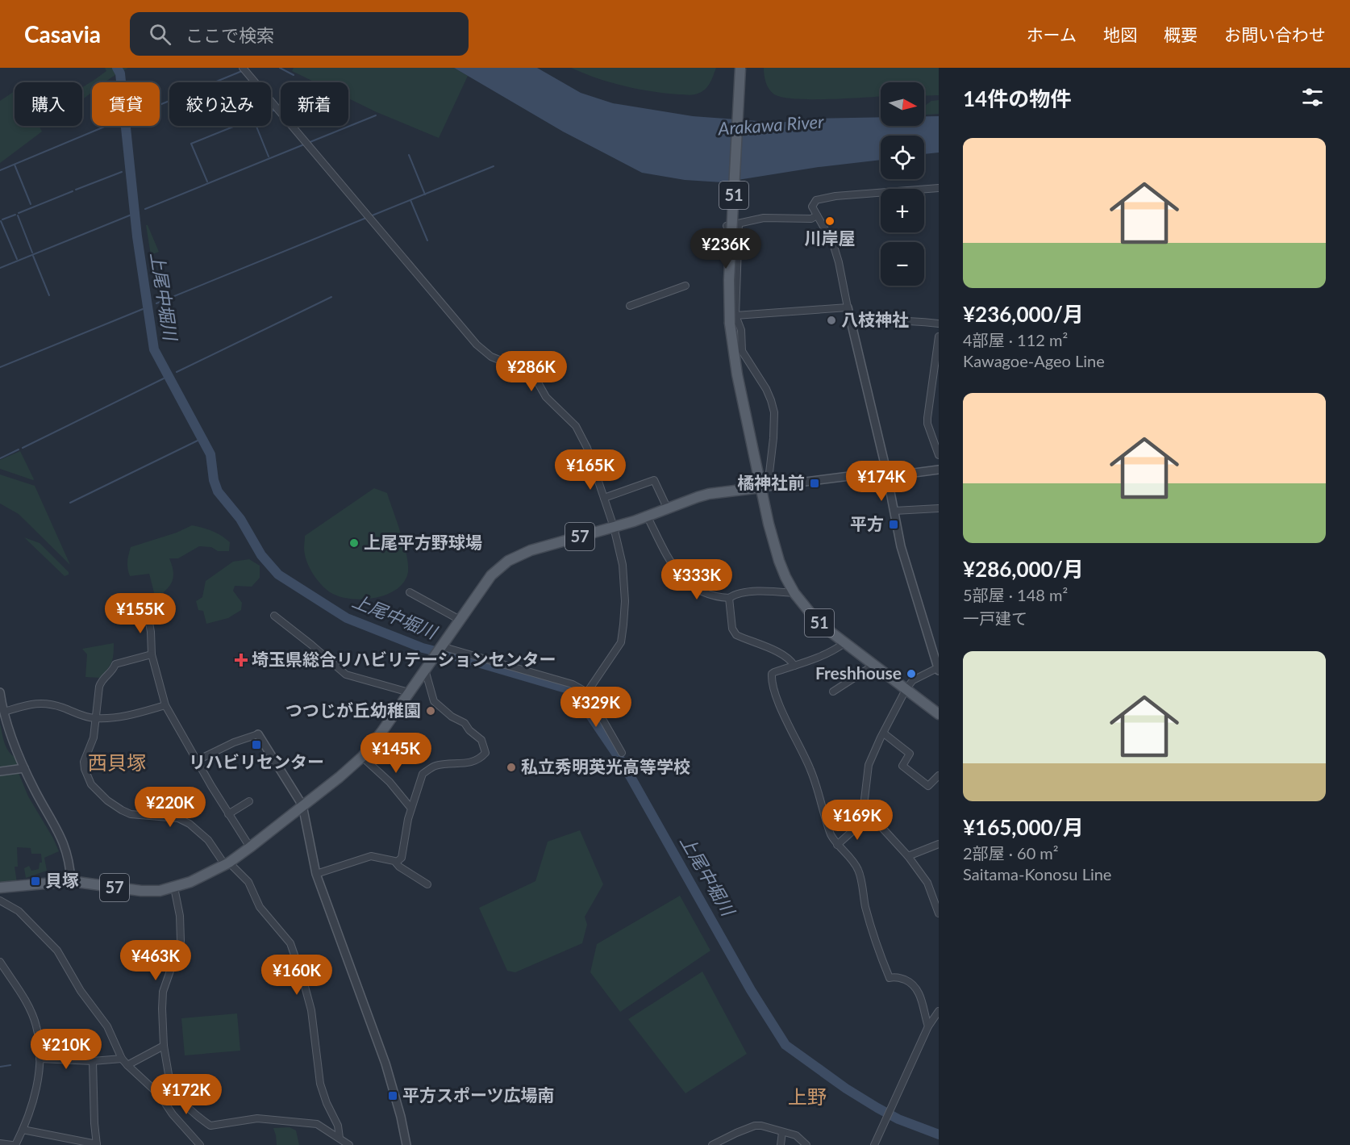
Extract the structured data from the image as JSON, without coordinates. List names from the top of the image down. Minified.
{"streets":{"main road":["51","57"]},"crossings":[["51","57"]],"districts":["西貝塚","上野"],"water":["Arakawa River","上尾中堀川"],"places":{"other":["川岸屋","八枝神社","上尾平方野球場","Freshhouse","つつじが丘幼稚園","私立秀明英光高等学校"],"transit":["橘神社前","平方","リハビリセンター","貝塚","平方スポーツ広場南"],"health":["埼玉県総合リハビリテーションセンター"]},"north":"right","page":{"header":"Casavia","search":"ここで検索","nav":["ホーム","地図","概要","お問い合わせ"],"heading":"14件の物件","map_buttons":["+","−"],"chip":["購入","賃貸","絞り込み","新着"],"list":[{"name":"¥236,000/月","note":"4部屋 · 112 m² · Kawagoe-Ageo Line"},{"name":"¥286,000/月","note":"5部屋 · 148 m² · 一戸建て"},{"name":"¥165,000/月","note":"2部屋 · 60 m² · Saitama-Konosu Line"}],"price":["¥236K","¥286K","¥165K","¥174K","¥333K","¥155K","¥329K","¥145K","¥220K","¥169K","¥463K","¥160K","¥210K","¥172K"]}}
